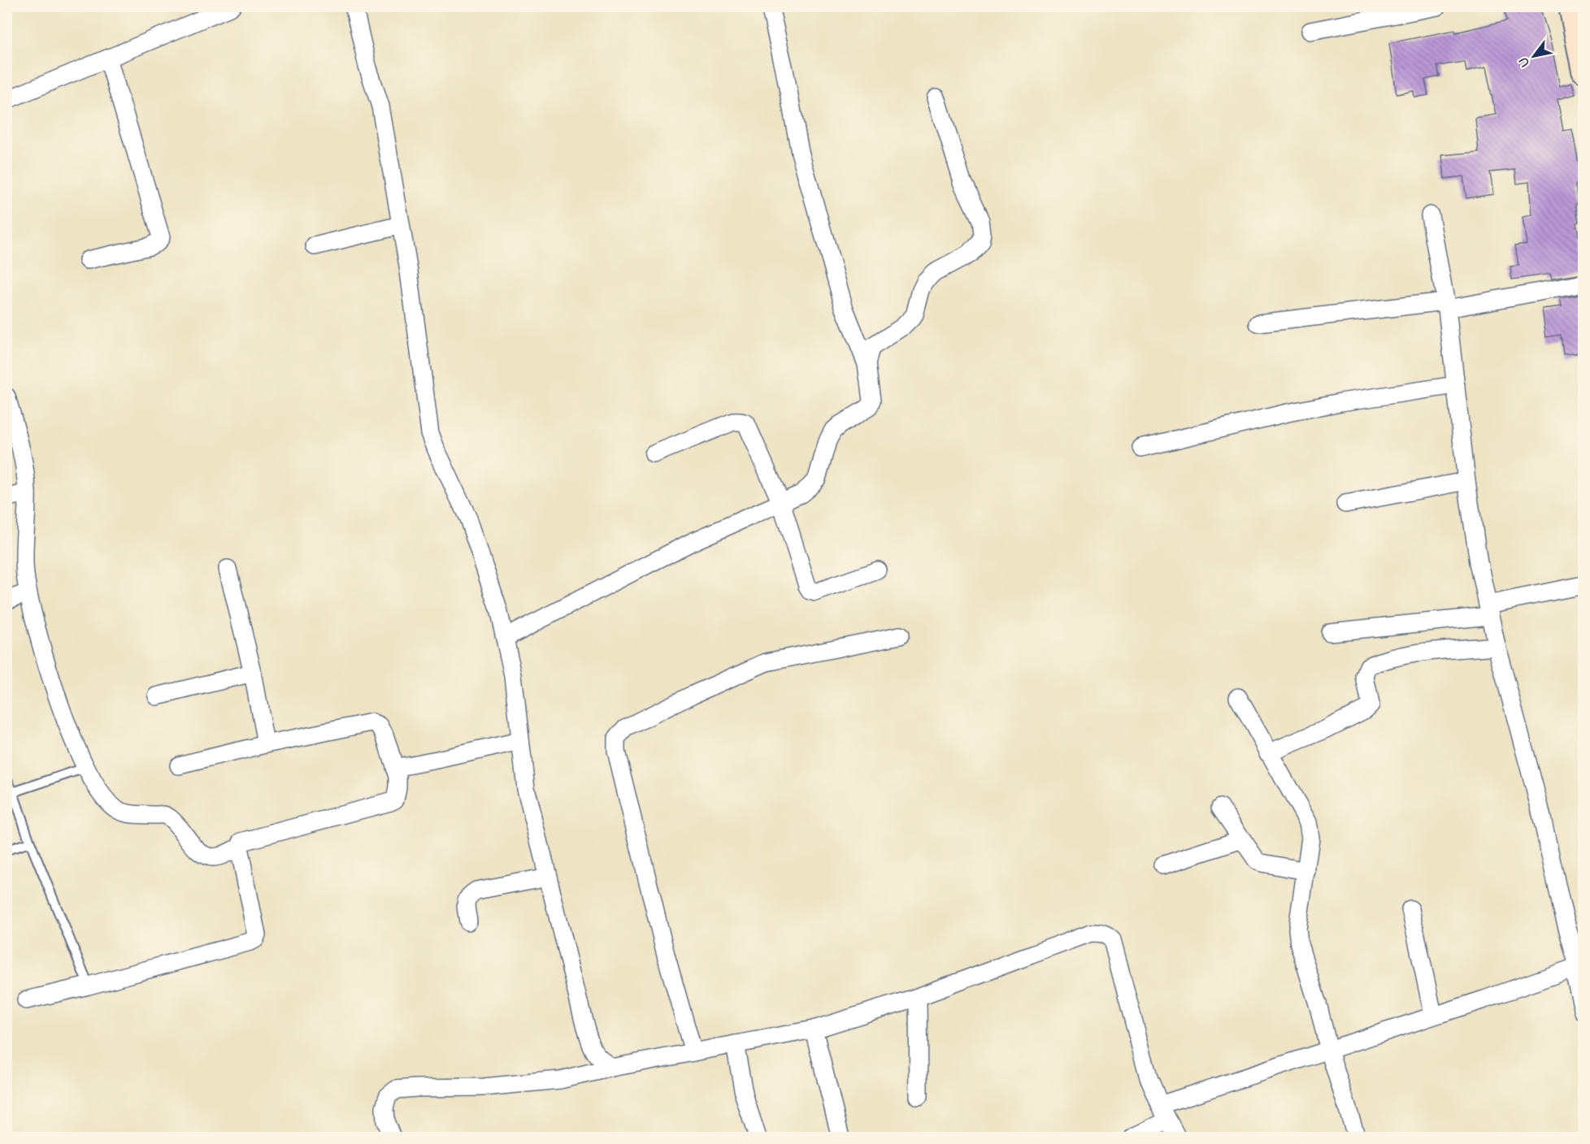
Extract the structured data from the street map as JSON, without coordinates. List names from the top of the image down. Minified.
{"north":"bottom left"}
